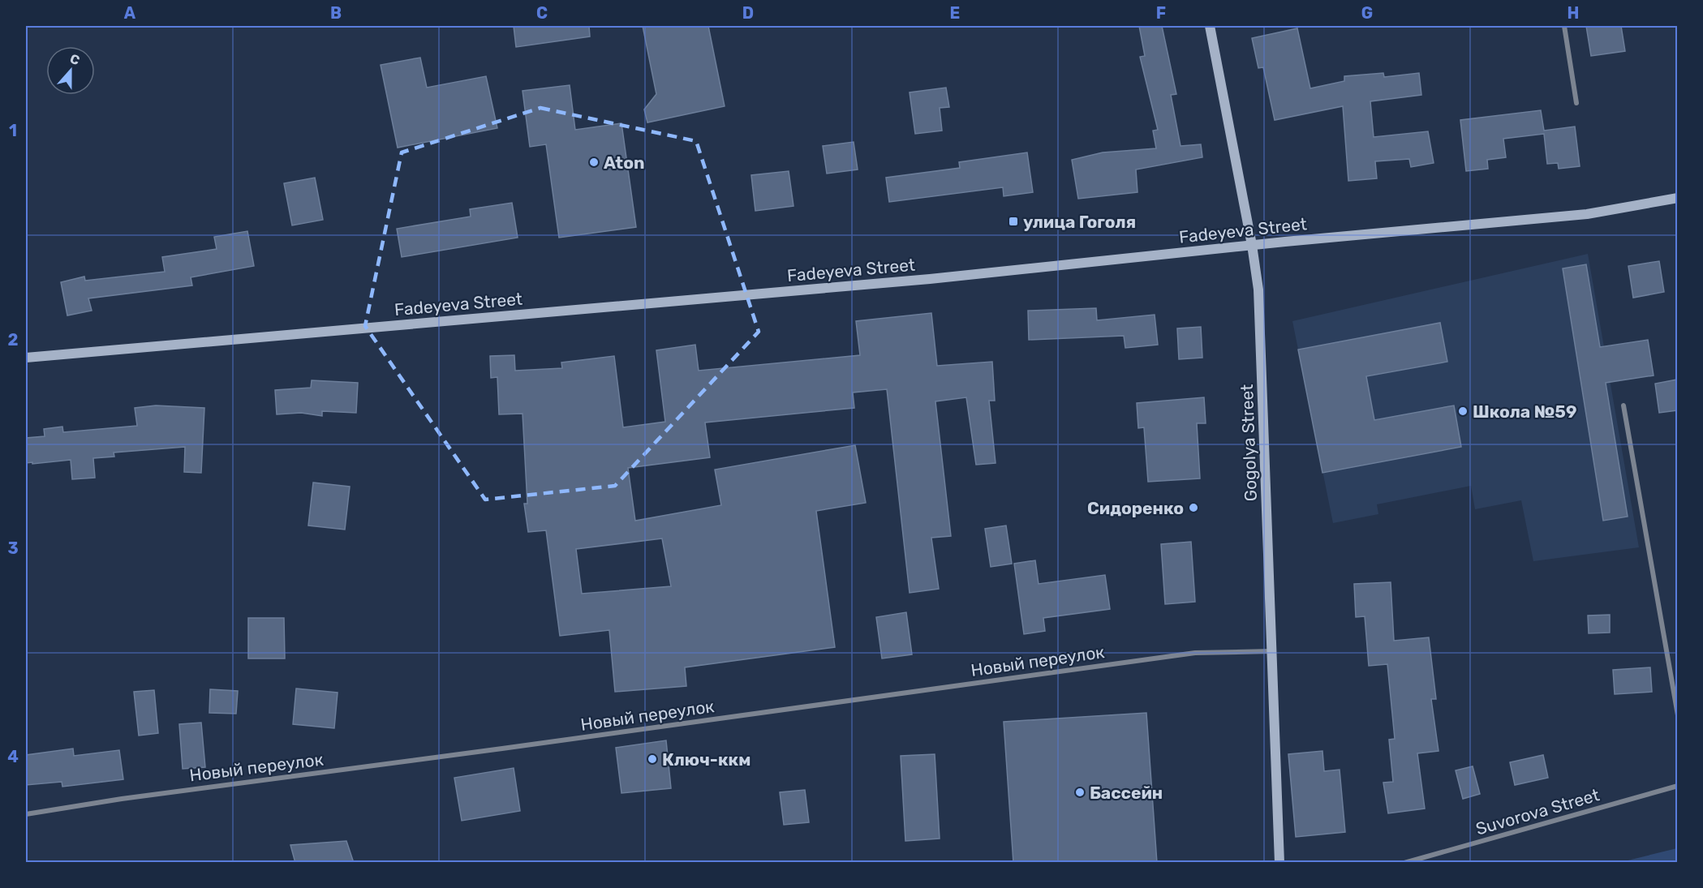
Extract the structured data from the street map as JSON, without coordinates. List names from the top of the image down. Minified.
{"streets":{"main road":["Fadeyeva Street","Gogolya Street"],"street":["Новый переулок","Suvorova Street"]},"crossings":[["Fadeyeva Street","Gogolya Street"],["Gogolya Street","Новый переулок"]],"places":{"other":["Aton","Школа №59","Сидоренко","Ключ-ккм","Бассейн"],"transit":["улица Гоголя"]},"north":"top","grid":{"columns":["A","B","C","D","E","F","G","H"],"rows":["1","2","3","4"]}}
